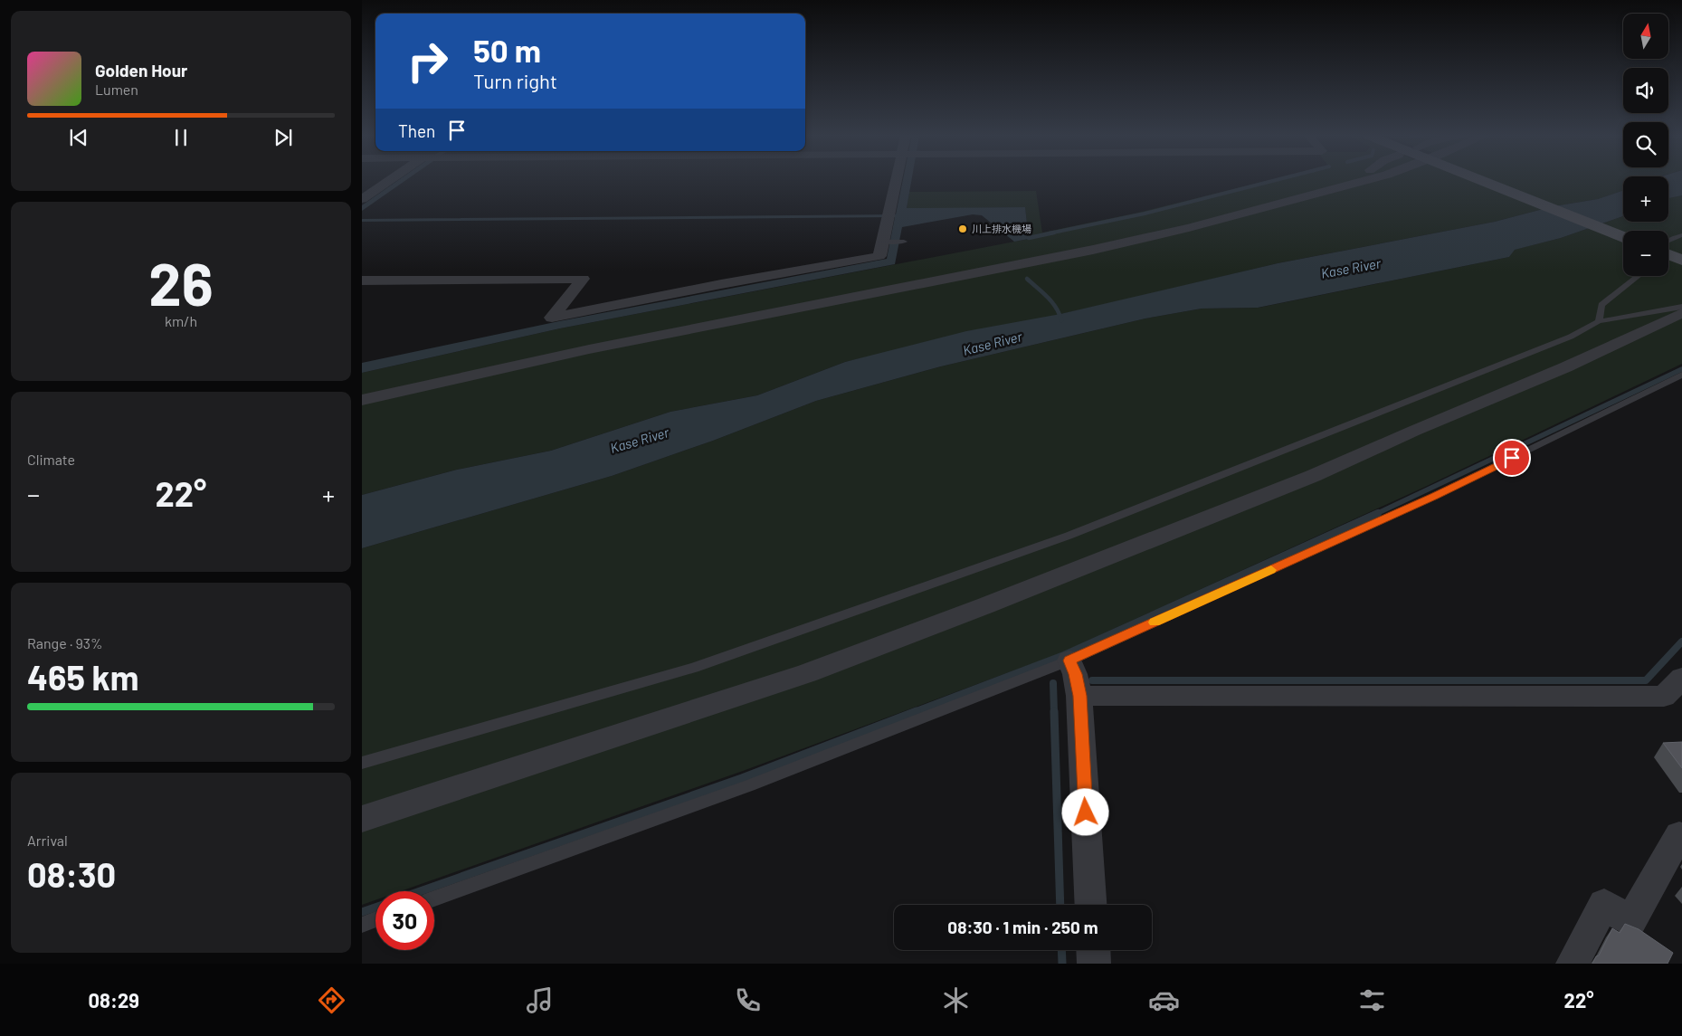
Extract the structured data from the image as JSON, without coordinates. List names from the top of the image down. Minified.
{"water":["Kase River"],"places":["川上排水機場"],"north":"top","page":{"map_buttons":["+","−"],"turn":["50 m","Turn right"],"song":["Golden Hour","Lumen"],"then":"Then","tile":[["26","km/h"],"Climate",["Range · 93%","465 km"],["Arrival","08:30"]],"heat":["−","22°","+"],"limit":"30","trip":"08:30 · 1 min · 250 m","tabs":["08:29","22°"]}}
